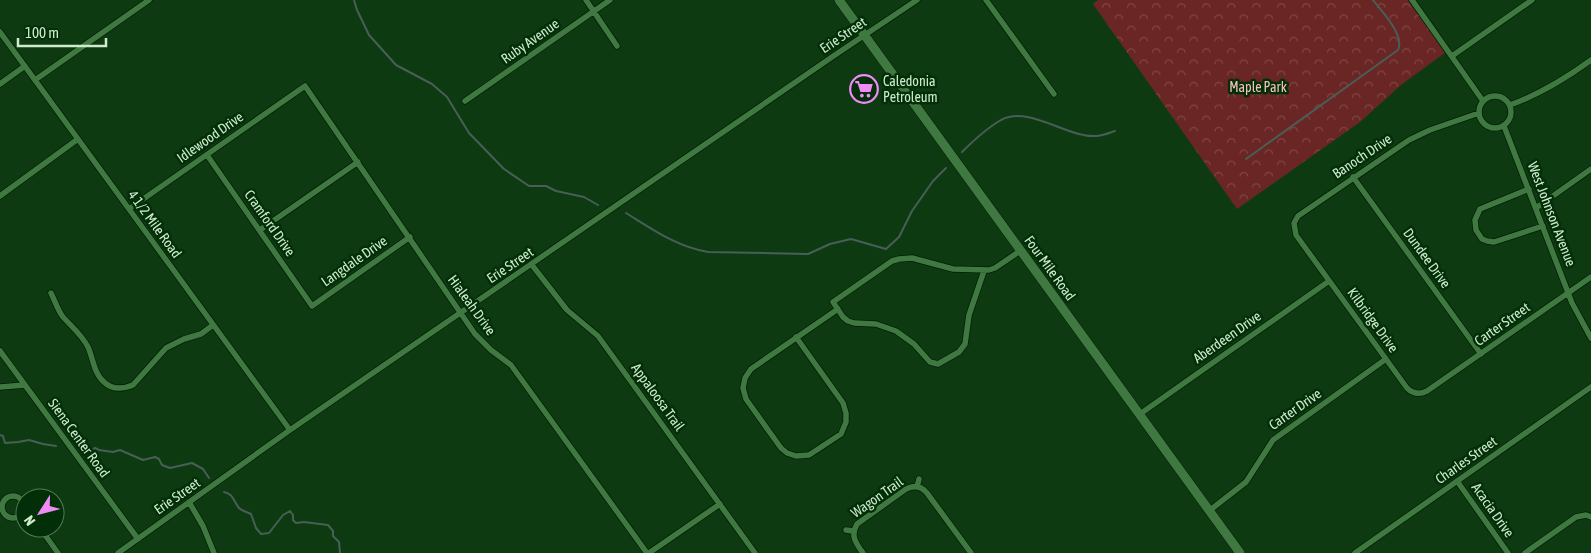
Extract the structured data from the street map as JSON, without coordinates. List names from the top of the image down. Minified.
{"streets":{"main road":["Four Mile Road"],"street":["Erie Street","Ruby Avenue","Idlewood Drive","Banoch Drive","West Johnson Avenue","Cramford Drive","4 1/2 Mile Road","Dundee Drive","Langdale Drive","Hialeah Drive","Kilbridge Drive","Carter Street","Aberdeen Drive","Appaloosa Trail","Carter Drive","Siena Center Road","Charles Street","Wagon Trail","Acacia Drive"]},"crossings":[["Erie Street","4 1/2 Mile Road"],["Erie Street","Four Mile Road"],["Erie Street","Hialeah Drive"],["Erie Street","Appaloosa Trail"],["Erie Street","Siena Center Road"],["Idlewood Drive","Cramford Drive"],["Idlewood Drive","4 1/2 Mile Road"],["Idlewood Drive","Hialeah Drive"],["Banoch Drive","West Johnson Avenue"],["Banoch Drive","Dundee Drive"],["Banoch Drive","Kilbridge Drive"],["West Johnson Avenue","Carter Street"],["Cramford Drive","Langdale Drive"],["Dundee Drive","Carter Street"],["Langdale Drive","Hialeah Drive"],["Four Mile Road","Aberdeen Drive"],["Four Mile Road","Carter Drive"],["Kilbridge Drive","Carter Street"],["Kilbridge Drive","Aberdeen Drive"],["Kilbridge Drive","Carter Drive"],["Charles Street","Acacia Drive"]],"parks":["Maple Park"],"places":{"supermarket":["Caledonia Petroleum"]},"scale_bar":"100 m","north":"bottom left"}
